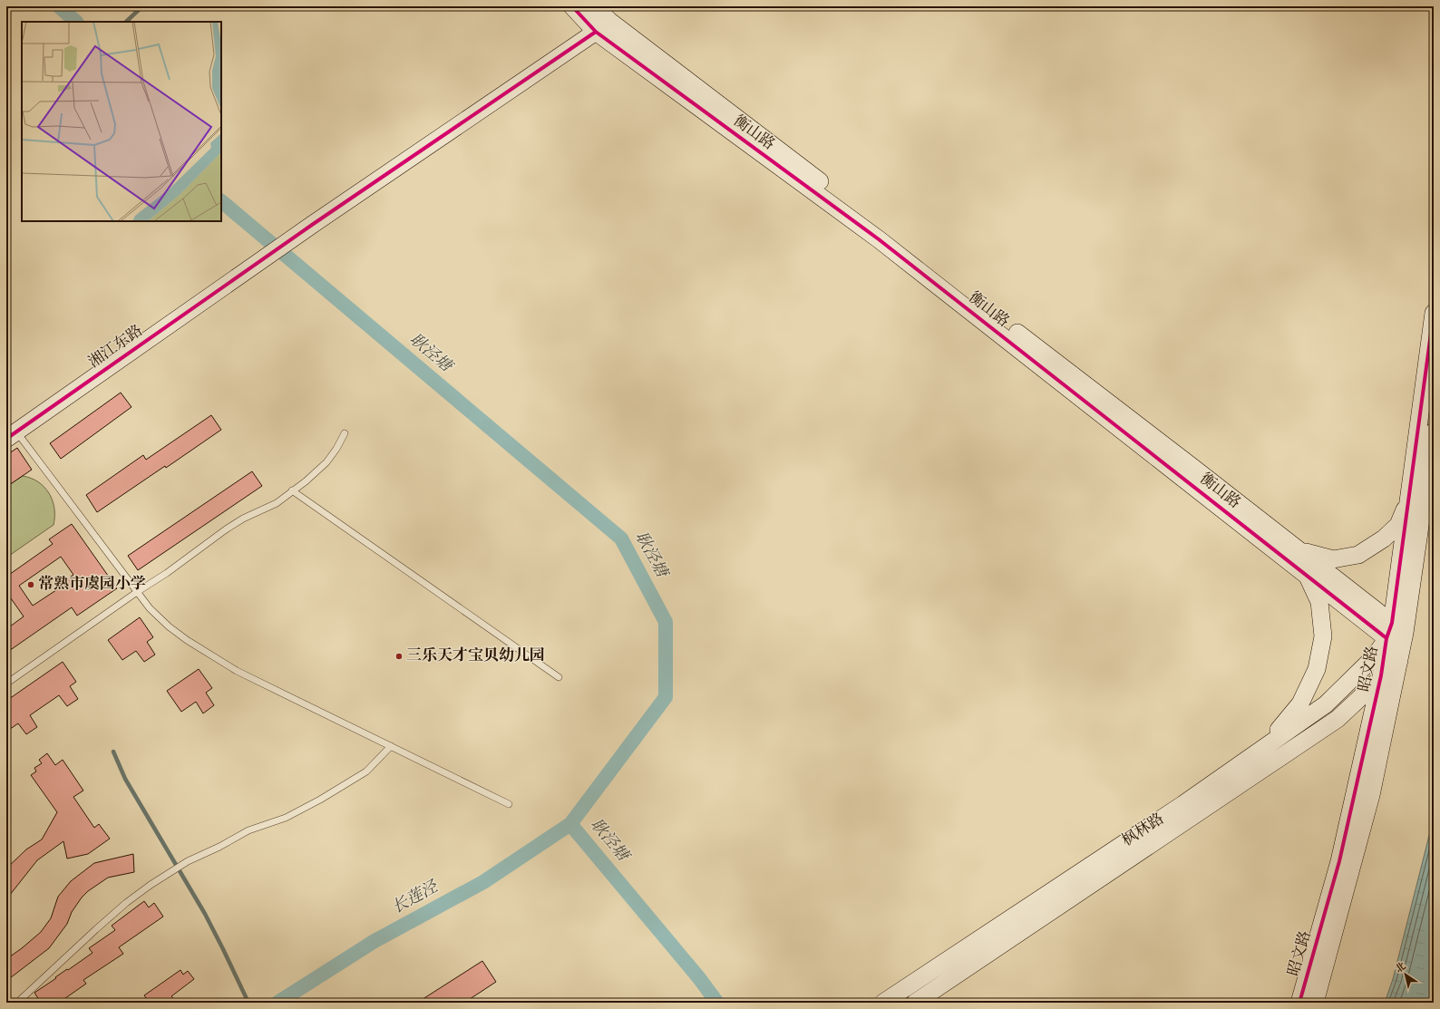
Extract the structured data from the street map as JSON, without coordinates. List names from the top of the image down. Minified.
{"streets":{"street":["衡山路","湘江东路","昭文路","枫林路"]},"crossings":[["衡山路","湘江东路"],["衡山路","昭文路"],["衡山路","枫林路"],["昭文路","枫林路"]],"water":["耿泾塘","长莲泾"],"places":["常熟市虞园小学","三乐天才宝贝幼儿园"],"north":"top left"}
